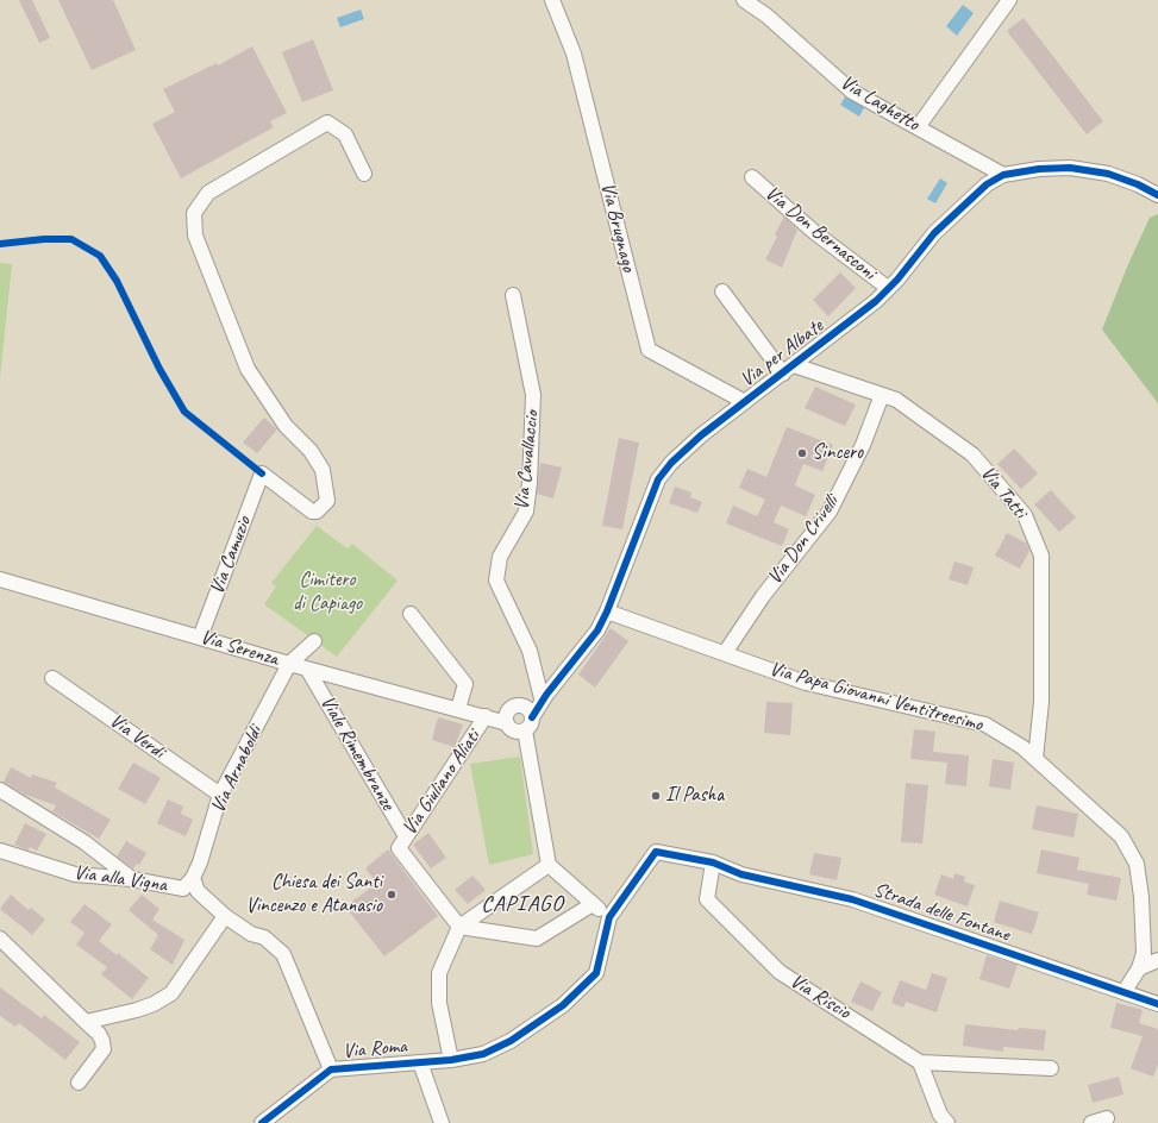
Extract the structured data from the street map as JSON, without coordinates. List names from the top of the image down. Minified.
{"streets":{"street":["Via Laghetto","Via Brugnago","Via Don Bernasconi","Via per Albate","Via Cavallaccio","Via Tatti","Via Don Crivelli","Via Camuzio","Via Serenza","Via Papa Giovanni Ventitreesimo","Via Verdi","Viale Rimembranze","Via Arnaboldi","Via Giuliano Aliati","Via alla Vigna","Strada delle Fontane","Via Riscio","Via Roma"]},"crossings":[["Via Laghetto","Via per Albate"],["Via Brugnago","Via per Albate"],["Via Don Bernasconi","Via per Albate"],["Via per Albate","Via Cavallaccio"],["Via per Albate","Via Tatti"],["Via per Albate","Via Serenza"],["Via per Albate","Via Papa Giovanni Ventitreesimo"],["Via Tatti","Via Don Crivelli"],["Via Tatti","Via Papa Giovanni Ventitreesimo"],["Via Don Crivelli","Via Papa Giovanni Ventitreesimo"],["Via Camuzio","Via Serenza"],["Via Serenza","Viale Rimembranze"],["Via Serenza","Via Arnaboldi"],["Via Serenza","Via Giuliano Aliati"],["Via Papa Giovanni Ventitreesimo","Strada delle Fontane"],["Via Verdi","Via Arnaboldi"],["Viale Rimembranze","Via Giuliano Aliati"],["Via Arnaboldi","Via alla Vigna"],["Via alla Vigna","Via Roma"],["Strada delle Fontane","Via Riscio"],["Strada delle Fontane","Via Roma"]],"districts":["CAPIAGO"],"parks":["Cimitero di Capiago"],"places":["Sincero","Il Pasha","Chiesa dei Santi Vincenzo e Atanasio"]}
